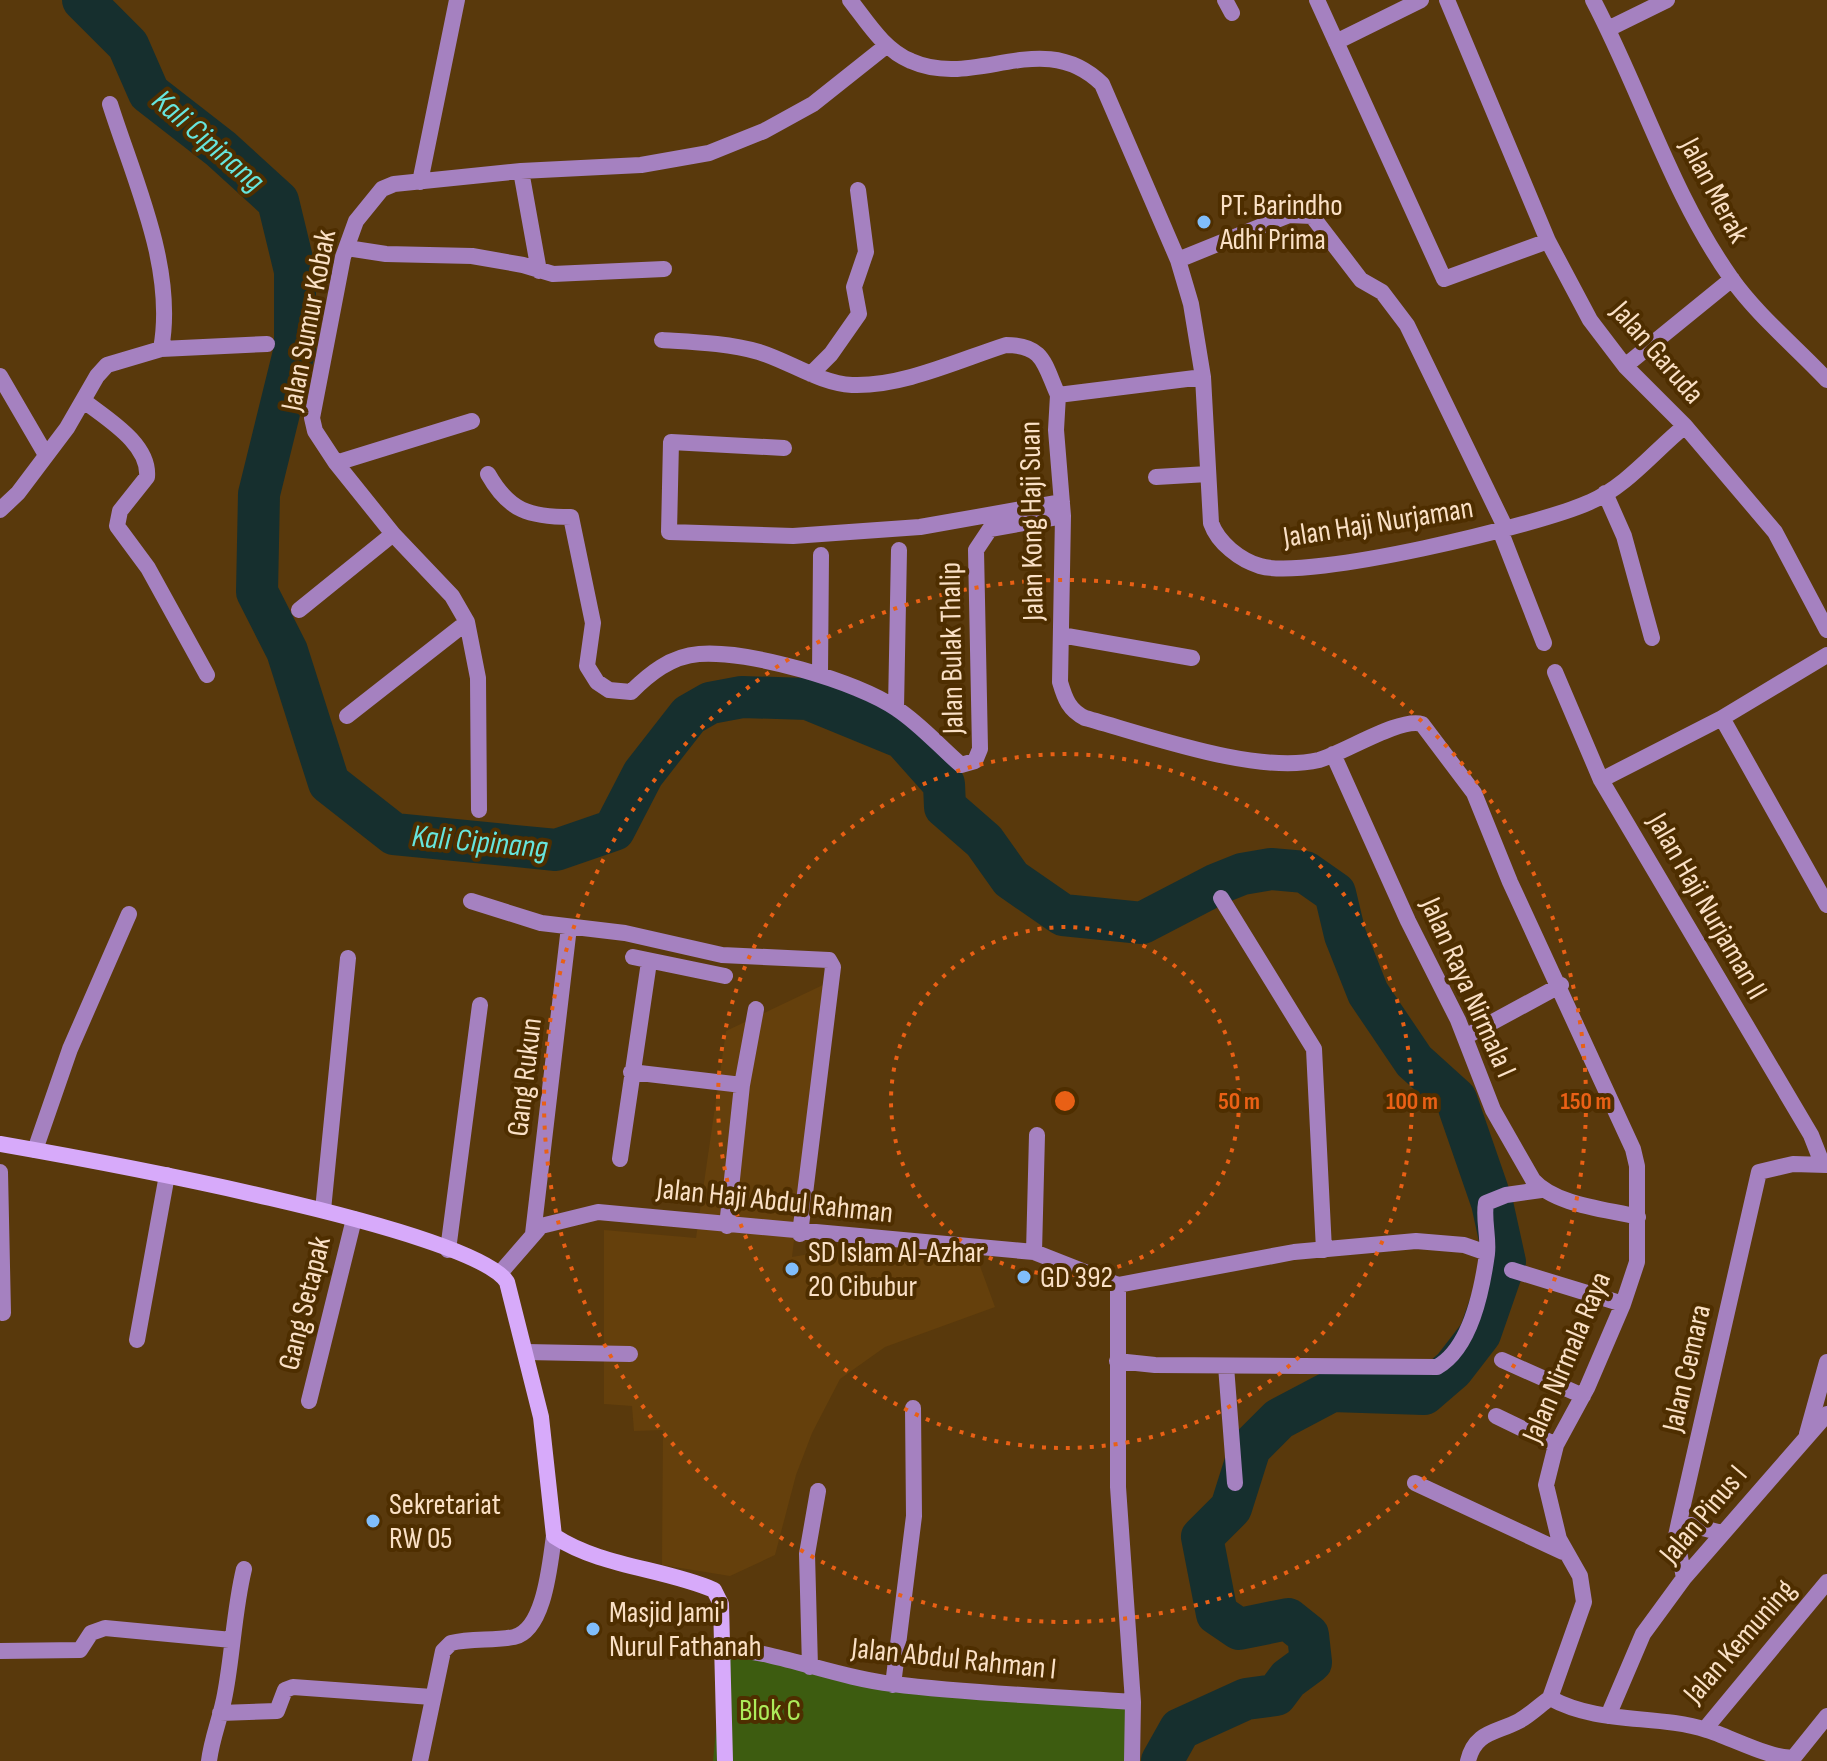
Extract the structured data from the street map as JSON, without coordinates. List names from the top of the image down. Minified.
{"streets":{"street":["Jalan Merak","Jalan Sumur Kobak","Jalan Garuda","Jalan Kong Haji Suan","Jalan Haji Nurjaman","Jalan Bulak Thalip","Jalan Haji Nurjaman II","Jalan Raya Nirmala I","Gang Rukun","Jalan Haji Abdul Rahman","Gang Setapak","Jalan Nirmala Raya","Jalan Cemara","Jalan Pinus I","Jalan Kemuning","Jalan Abdul Rahman I"]},"crossings":[["Jalan Sumur Kobak","Jalan Haji Nurjaman"],["Jalan Garuda","Jalan Haji Nurjaman"],["Jalan Kong Haji Suan","Jalan Haji Nurjaman"],["Jalan Kong Haji Suan","Jalan Bulak Thalip"],["Jalan Kong Haji Suan","Jalan Nirmala Raya"],["Jalan Haji Nurjaman II","Jalan Cemara"],["Jalan Raya Nirmala I","Jalan Nirmala Raya"],["Gang Rukun","Jalan Haji Abdul Rahman"],["Jalan Nirmala Raya","Jalan Kemuning"],["Jalan Cemara","Jalan Pinus I"],["Jalan Pinus I","Jalan Kemuning"]],"water":["Kali Cipinang"],"parks":["Blok C"],"places":["PT. Barindho Adhi Prima","SD Islam Al-Azhar 20 Cibubur","GD 392","Sekretariat RW 05","Masjid Jami' Nurul Fathanah"],"rings":["50 m","100 m","150 m"]}
